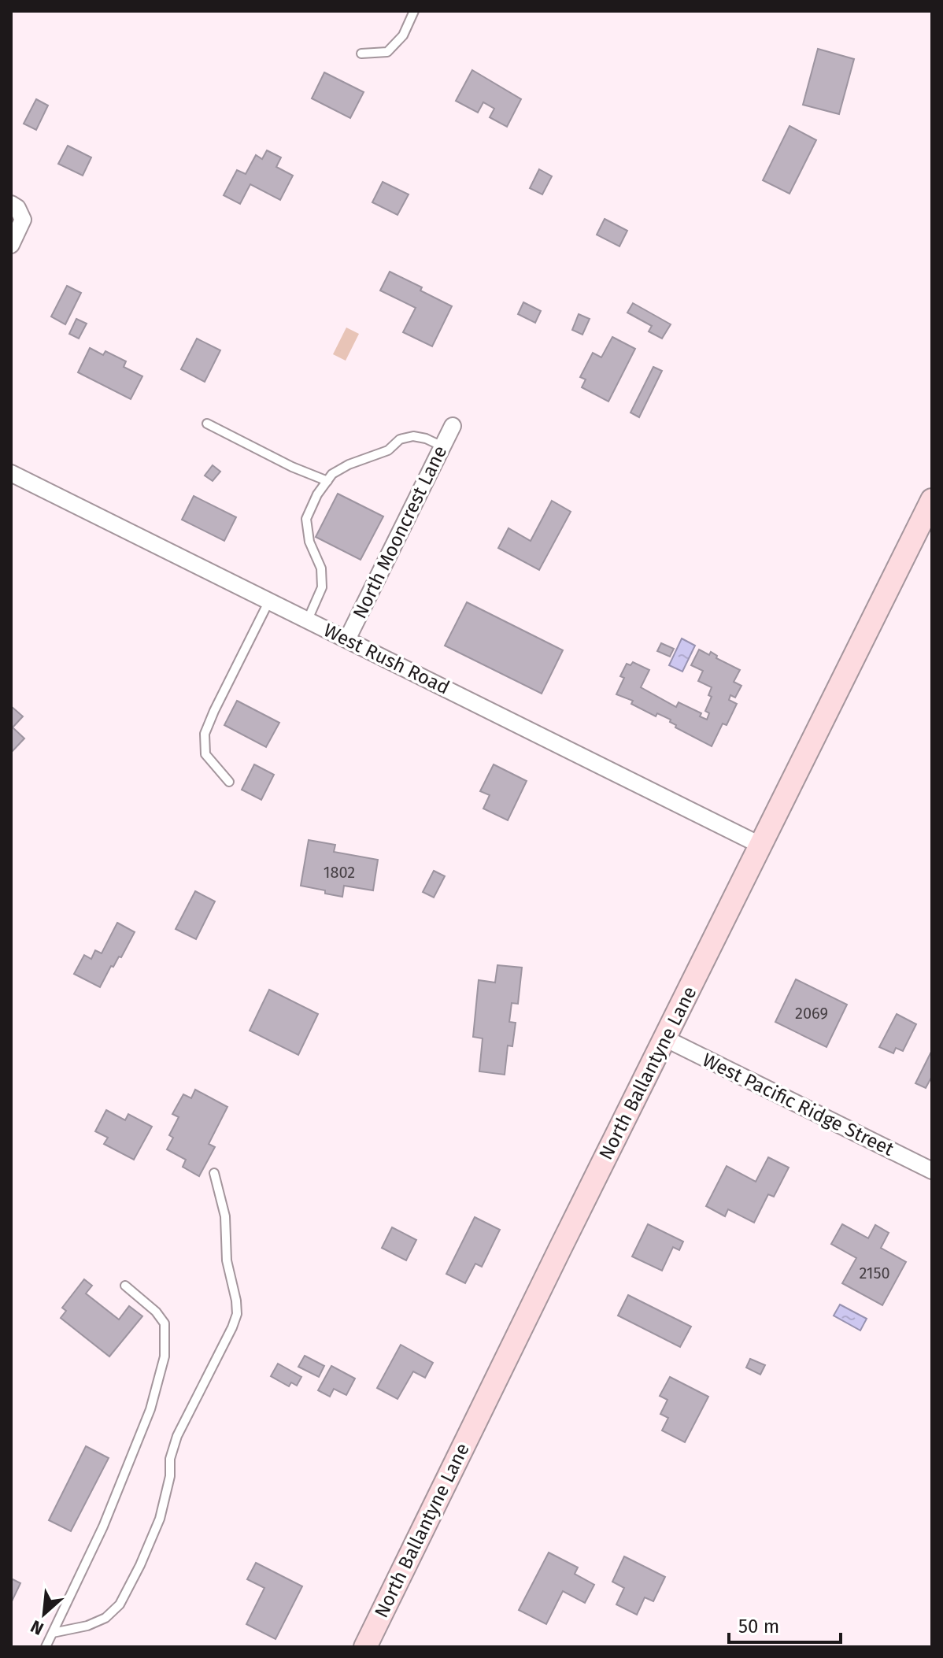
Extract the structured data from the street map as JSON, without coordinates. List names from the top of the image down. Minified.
{"streets":{"street":["North Mooncrest Lane","West Rush Road","North Ballantyne Lane","West Pacific Ridge Street"]},"crossings":[["North Mooncrest Lane","West Rush Road"],["West Rush Road","North Ballantyne Lane"],["North Ballantyne Lane","West Pacific Ridge Street"]],"house_numbers":["1802","2069","2150"],"scale_bar":"50 m","north":"bottom left"}
